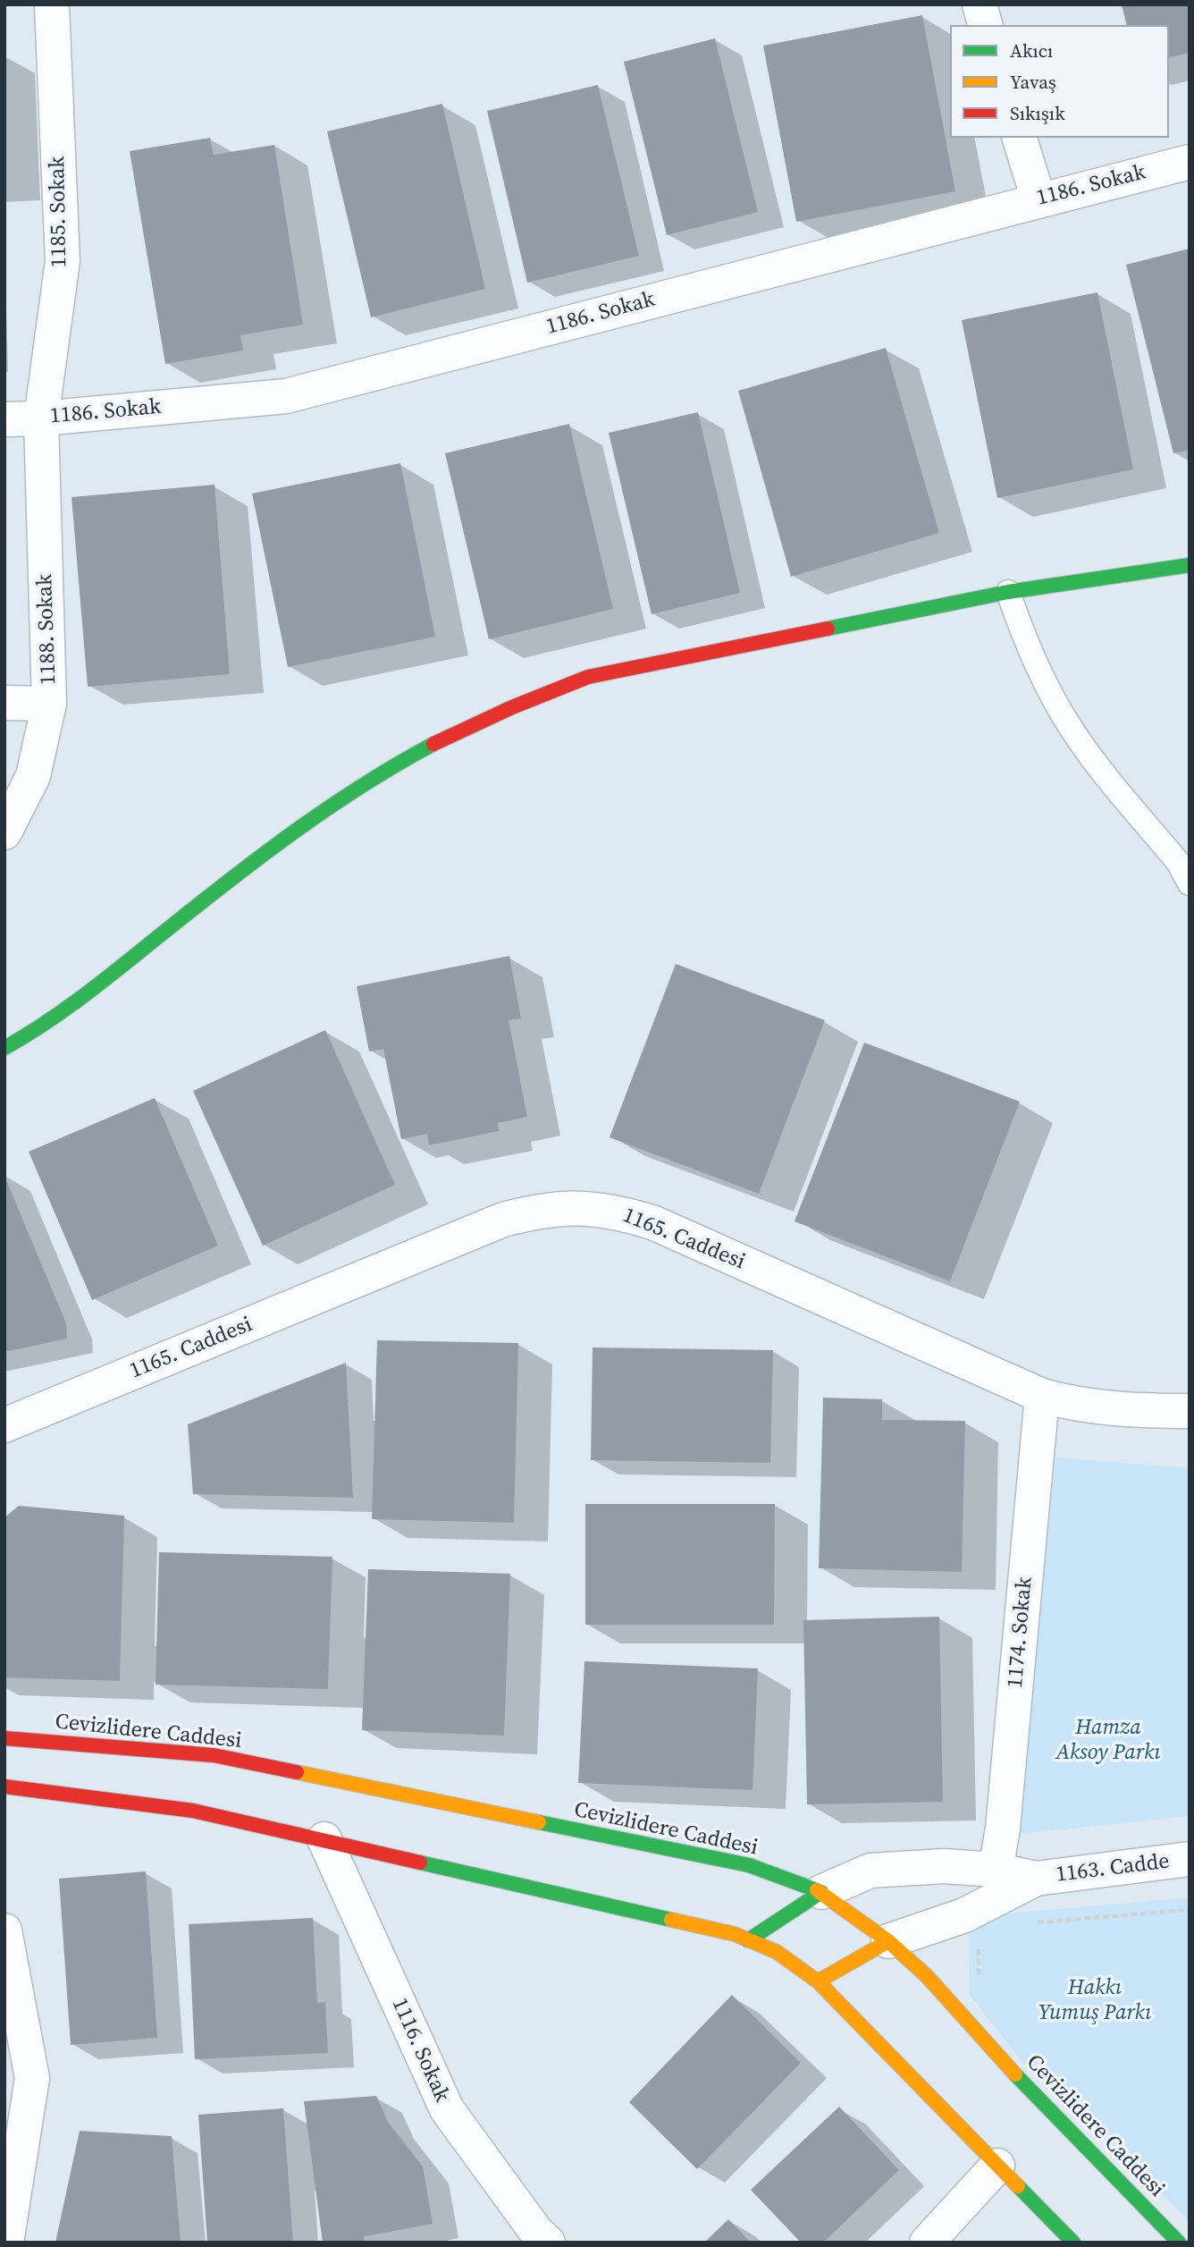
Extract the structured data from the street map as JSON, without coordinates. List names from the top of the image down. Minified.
{"streets":{"main road":["Cevizlidere Caddesi"],"street":["1186. Sokak","1185. Sokak","1188. Sokak","1165. Caddesi","1174. Sokak","1163. Cadde","1116. Sokak"]},"crossings":[["1186. Sokak","1185. Sokak"],["1186. Sokak","1188. Sokak"],["1185. Sokak","1188. Sokak"],["1165. Caddesi","1174. Sokak"],["1174. Sokak","1163. Cadde"],["Cevizlidere Caddesi","1163. Cadde"]],"parks":["Hamza Aksoy Parkı","Hakkı Yumuş Parkı"],"legend":["Akıcı","Yavaş","Sıkışık"]}
